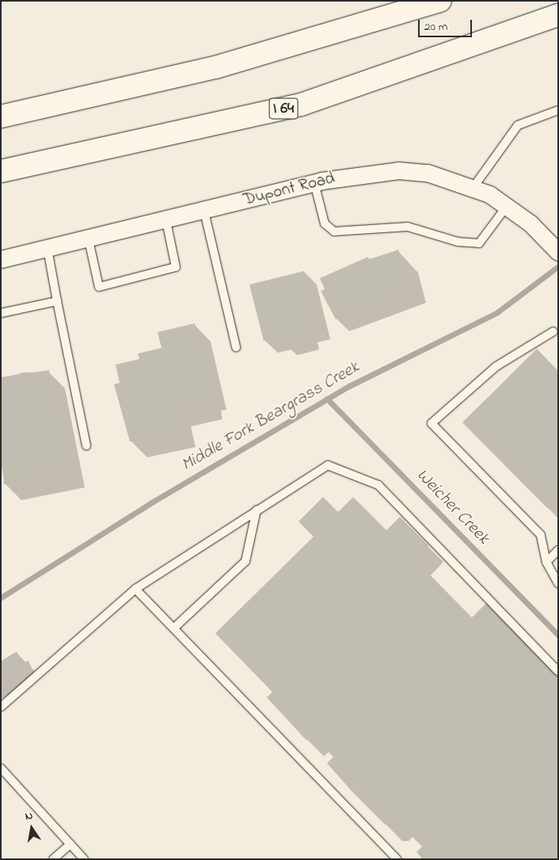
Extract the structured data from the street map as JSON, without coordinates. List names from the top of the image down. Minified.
{"streets":{"highway":["I 64"],"street":["Dupont Road"]},"water":["Middle Fork Beargrass Creek","Weicher Creek"],"scale_bar":"20 m","north":"top"}
